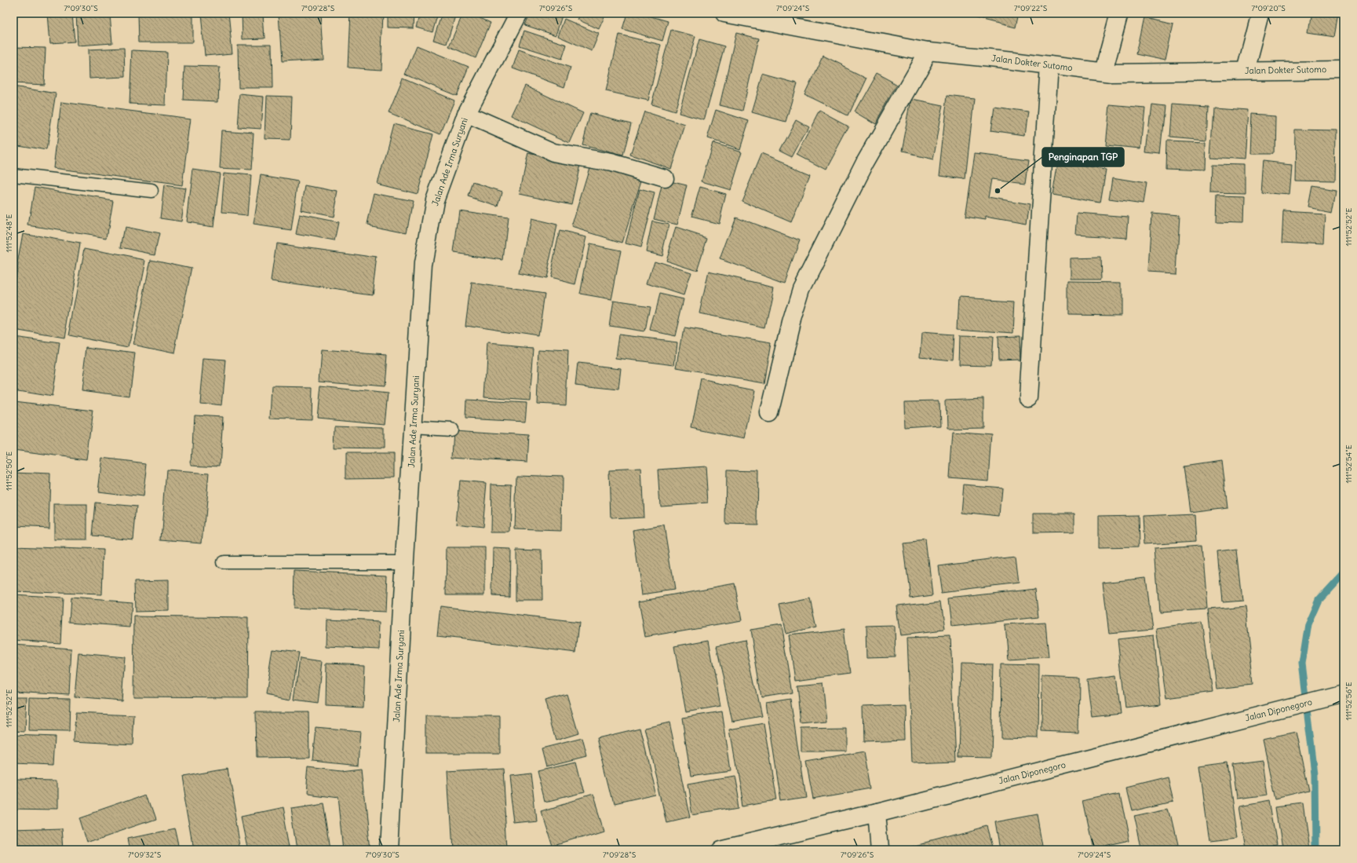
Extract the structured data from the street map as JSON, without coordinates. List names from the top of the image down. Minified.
{"streets":{"street":["Jalan Dokter Sutomo","Jalan Ade Irma Suryani","Jalan Diponegoro"]},"places":["Penginapan TGP"],"coordinates":["7°09'30\"S","7°09'28\"S","7°09'26\"S","7°09'24\"S","7°09'22\"S","7°09'20\"S","111°52'52\"E","111°52'48\"E","111°52'54\"E","111°52'50\"E","111°52'56\"E","7°09'32\"S"]}
